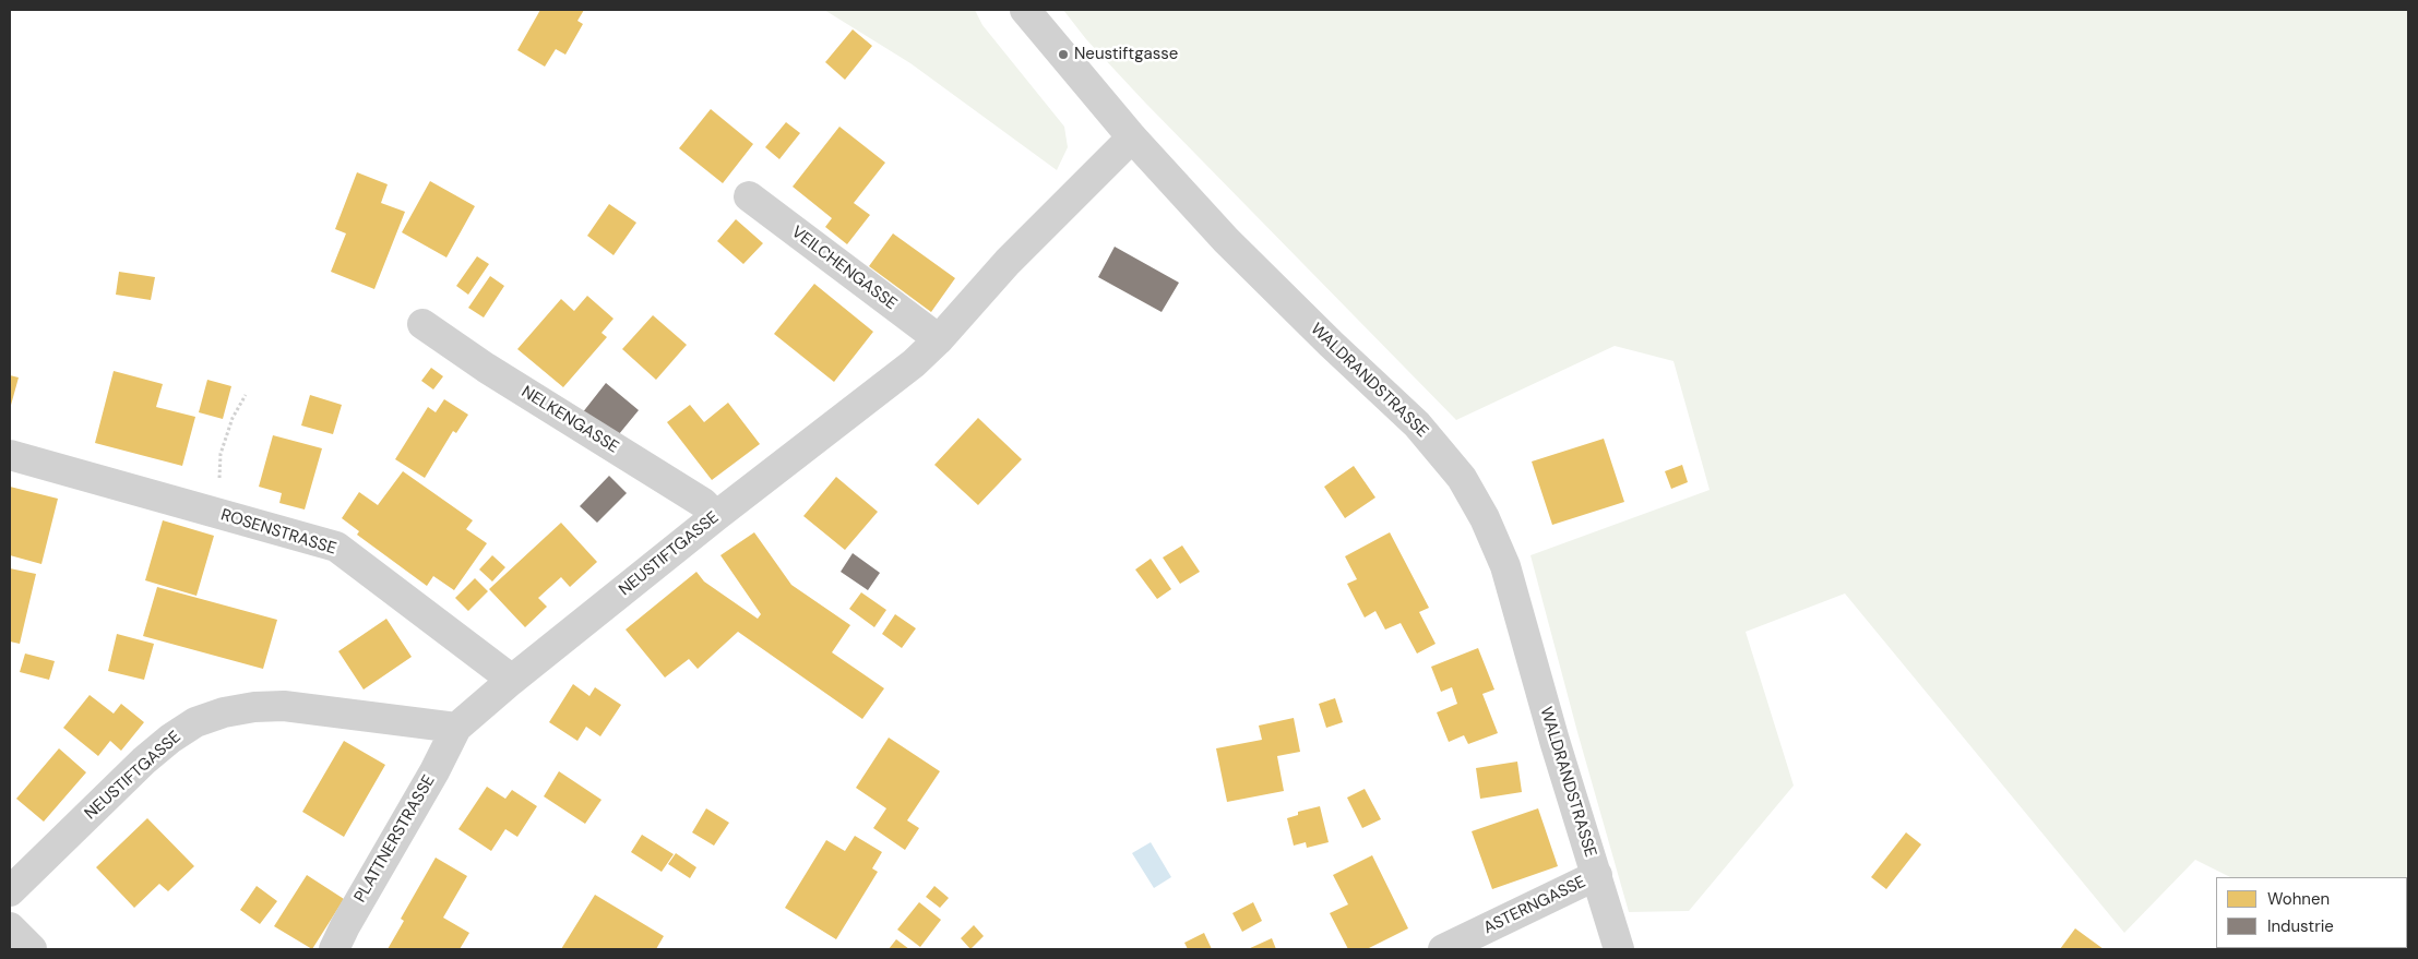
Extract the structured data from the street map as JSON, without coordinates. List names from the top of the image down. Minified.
{"streets":{"street":["VEILCHENGASSE","WALDRANDSTRASSE","NELKENGASSE","ROSENSTRASSE","NEUSTIFTGASSE","PLATTNERSTRASSE","ASTERNGASSE"]},"crossings":[["VEILCHENGASSE","NEUSTIFTGASSE"],["WALDRANDSTRASSE","NEUSTIFTGASSE"],["WALDRANDSTRASSE","ASTERNGASSE"],["NELKENGASSE","NEUSTIFTGASSE"],["ROSENSTRASSE","NEUSTIFTGASSE"],["NEUSTIFTGASSE","PLATTNERSTRASSE"]],"places":["Neustiftgasse"],"legend":["Wohnen","Industrie"]}
